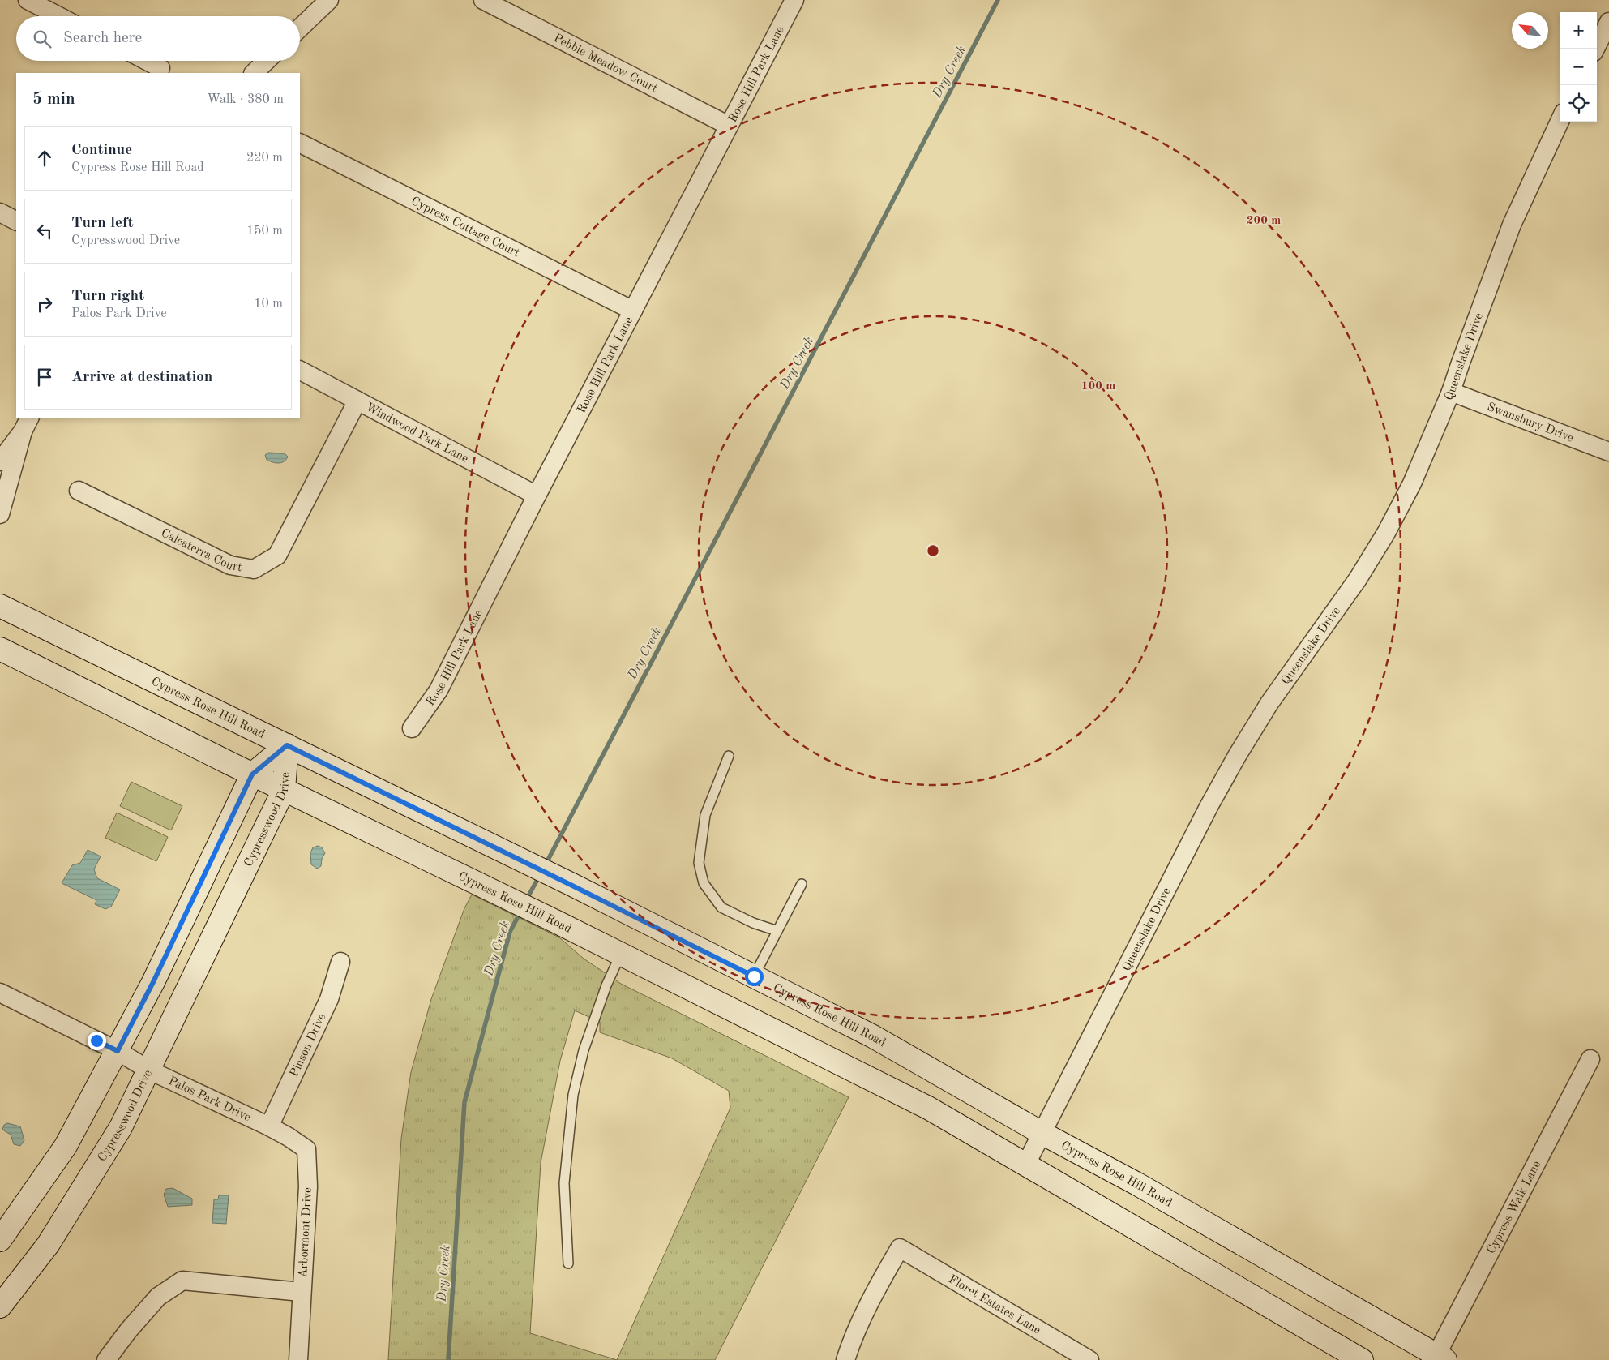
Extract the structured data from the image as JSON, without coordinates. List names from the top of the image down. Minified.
{"streets":{"main road":["Cypress Rose Hill Road","Cypresswood Drive"],"street":["Pebble Meadow Court","Rose Hill Park Lane","Cypress Cottage Court","Queenslake Drive","Swansbury Drive","Windwood Park Lane","Calcaterra Court","Pinson Drive","Palos Park Drive","Cypress Walk Lane","Arbormont Drive","Floret Estates Lane"]},"crossings":[["Pebble Meadow Court","Rose Hill Park Lane"],["Rose Hill Park Lane","Cypress Cottage Court"],["Rose Hill Park Lane","Windwood Park Lane"],["Queenslake Drive","Swansbury Drive"],["Queenslake Drive","Cypress Rose Hill Road"],["Windwood Park Lane","Calcaterra Court"],["Cypress Rose Hill Road","Cypresswood Drive"],["Cypress Rose Hill Road","Cypress Walk Lane"],["Cypresswood Drive","Palos Park Drive"],["Pinson Drive","Palos Park Drive"],["Pinson Drive","Arbormont Drive"],["Palos Park Drive","Arbormont Drive"]],"water":["Dry Creek"],"north":"top left","page":{"map_buttons":["+","−"],"search":"Search here","heading":["5 min","Walk · 380 m"],"list":[["Continue","Cypress Rose Hill Road","220 m"],["Turn left","Cypresswood Drive","150 m"],["Turn right","Palos Park Drive","10 m"],"Arrive at destination"]},"rings":["200 m","100 m"]}
